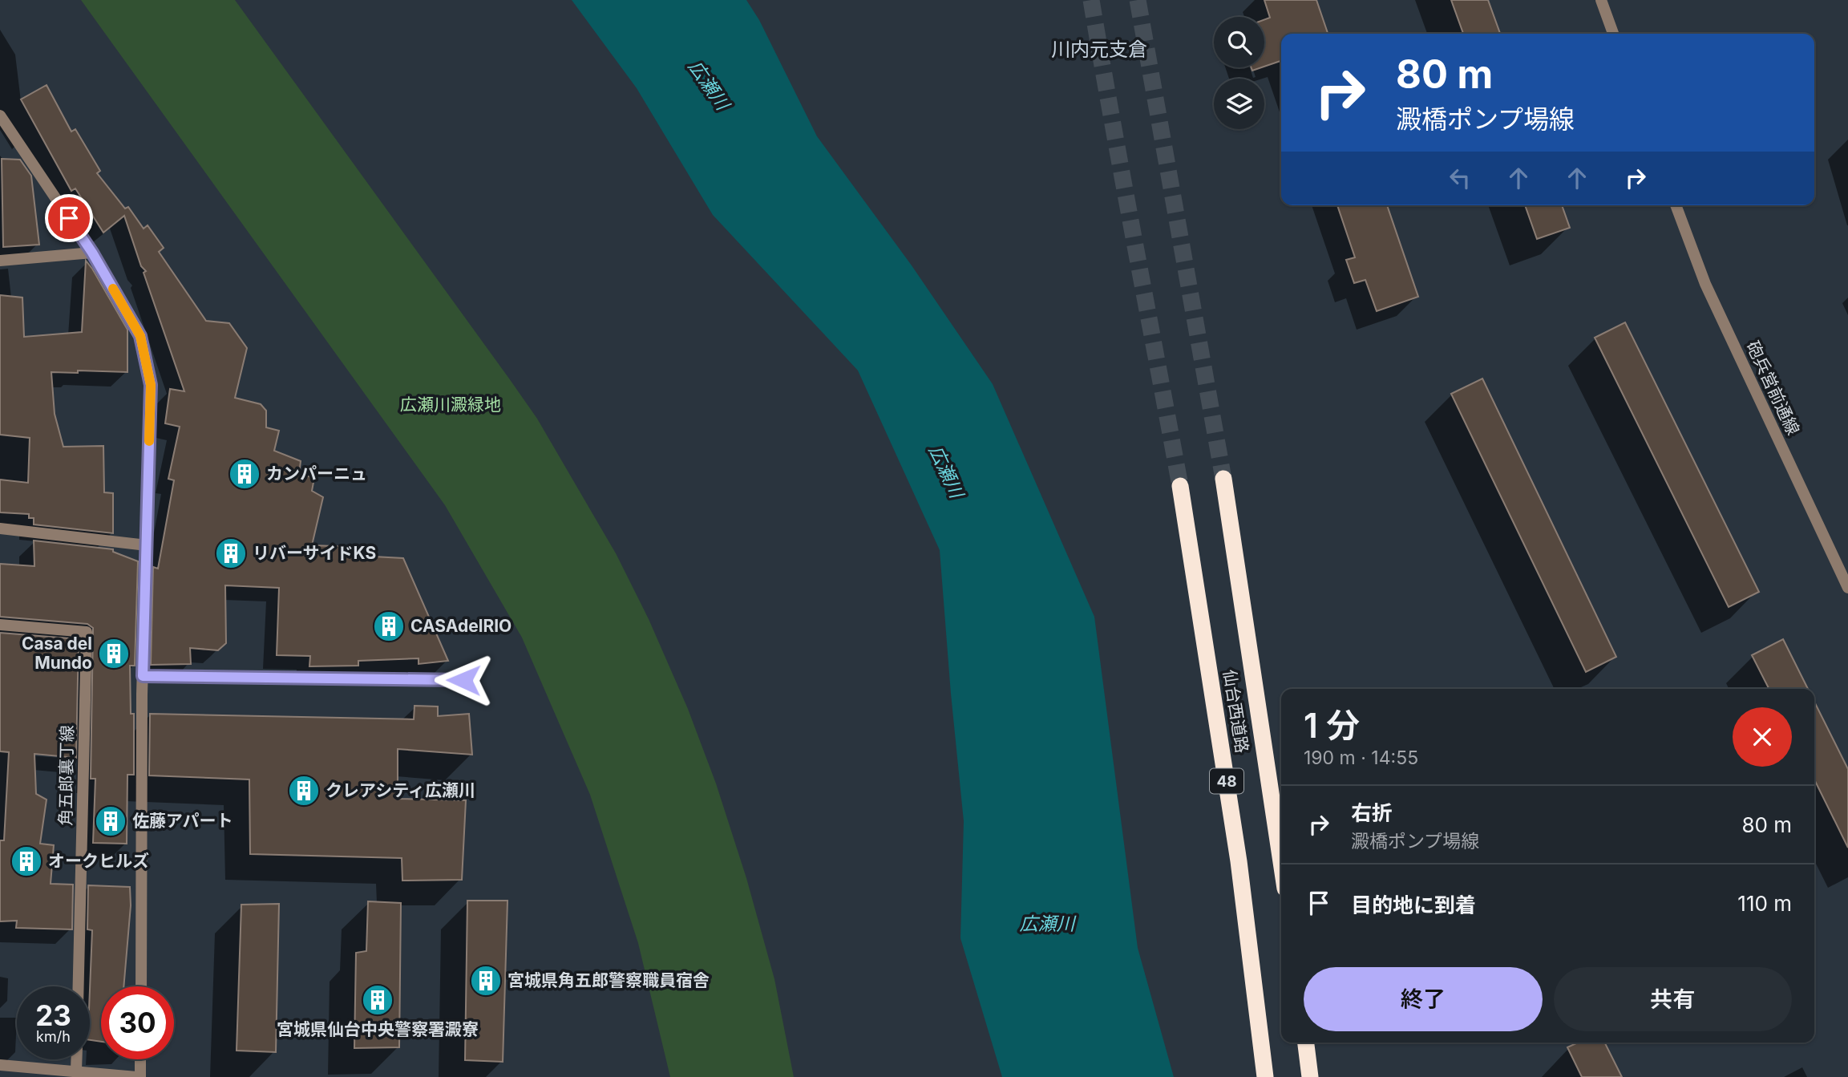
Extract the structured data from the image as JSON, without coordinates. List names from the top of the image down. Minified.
{"streets":{"highway":["仙台西道路","48"],"street":["砲兵営前通線","角五郎裏丁線"]},"districts":["川内元支倉"],"water":["広瀬川"],"parks":["広瀬川澱緑地"],"places":{"building":["カンパーニュ","リバーサイドKS","CASAdelRIO","Casa del Mundo","クレアシティ広瀬川","佐藤アパート","オークヒルズ","宮城県角五郎警察職員宿舎","宮城県仙台中央警察署澱寮"]},"page":{"turn":["80 m","澱橋ポンプ場線"],"heading":["1 分","190 m · 14:55"],"list":[{"name":"右折","note":"澱橋ポンプ場線","value":"80 m"},{"name":"目的地に到着","value":"110 m"}],"buttons":["終了","共有"],"speed":"23 km/h","limit":"30"}}
